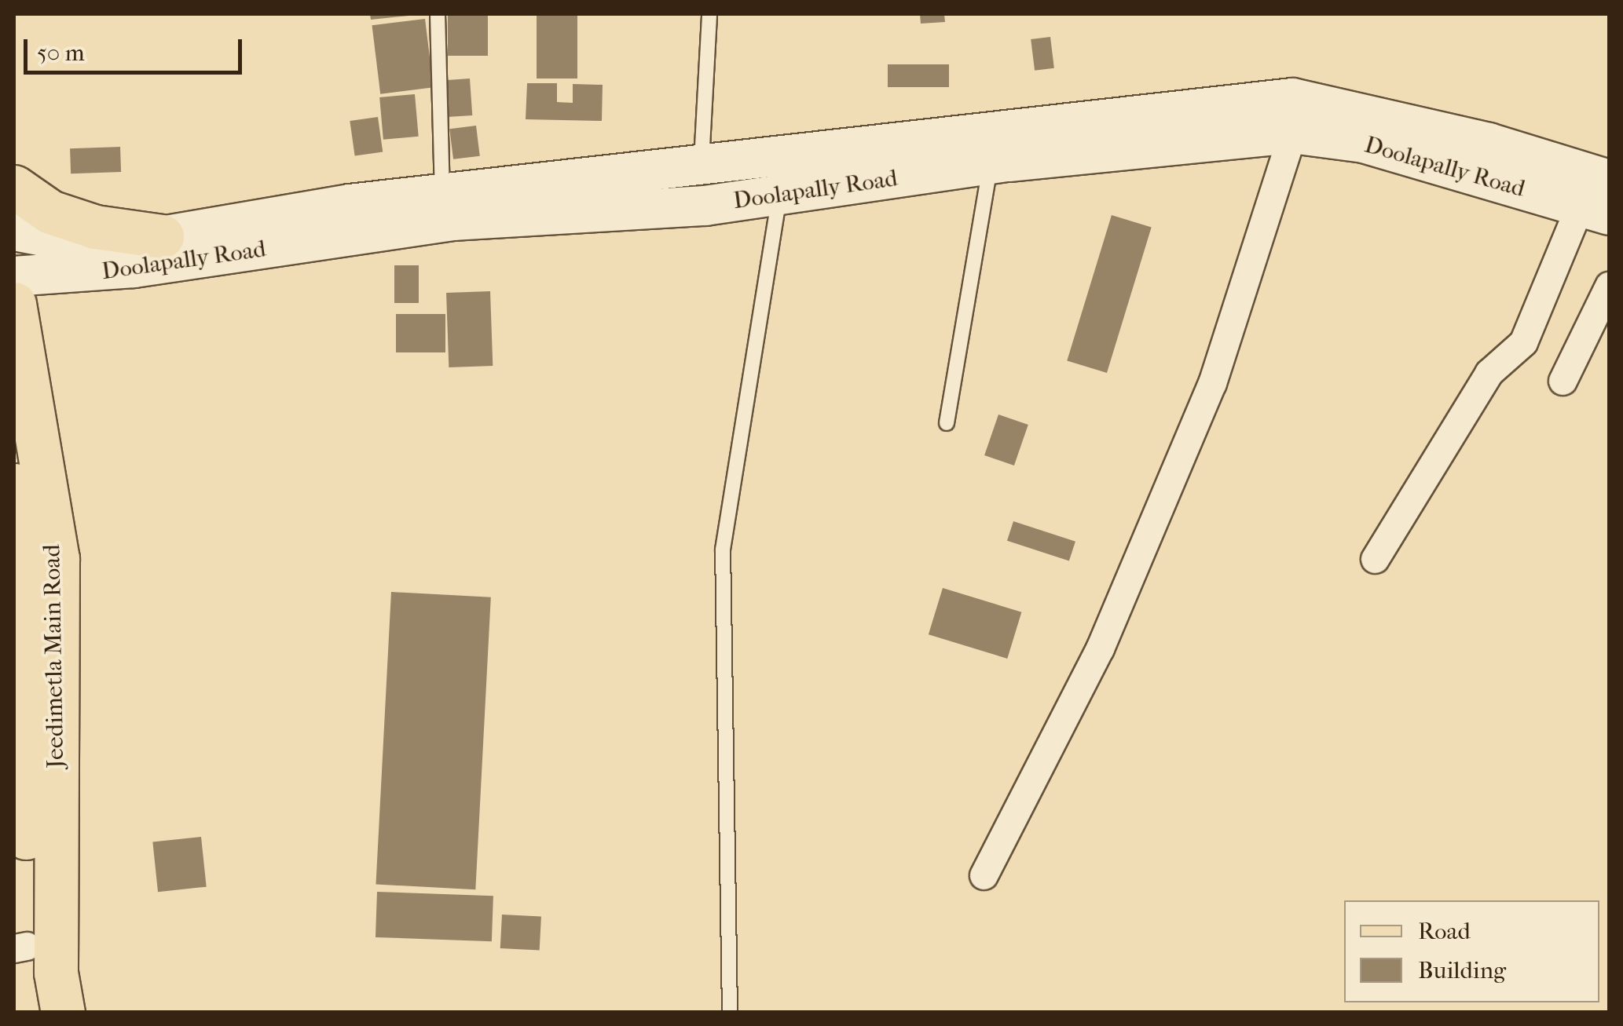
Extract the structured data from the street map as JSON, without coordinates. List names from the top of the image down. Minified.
{"streets":{"main road":["Doolapally Road","Jeedimetla Main Road"]},"legend":["Road","Building"],"scale_bar":"50 m"}
